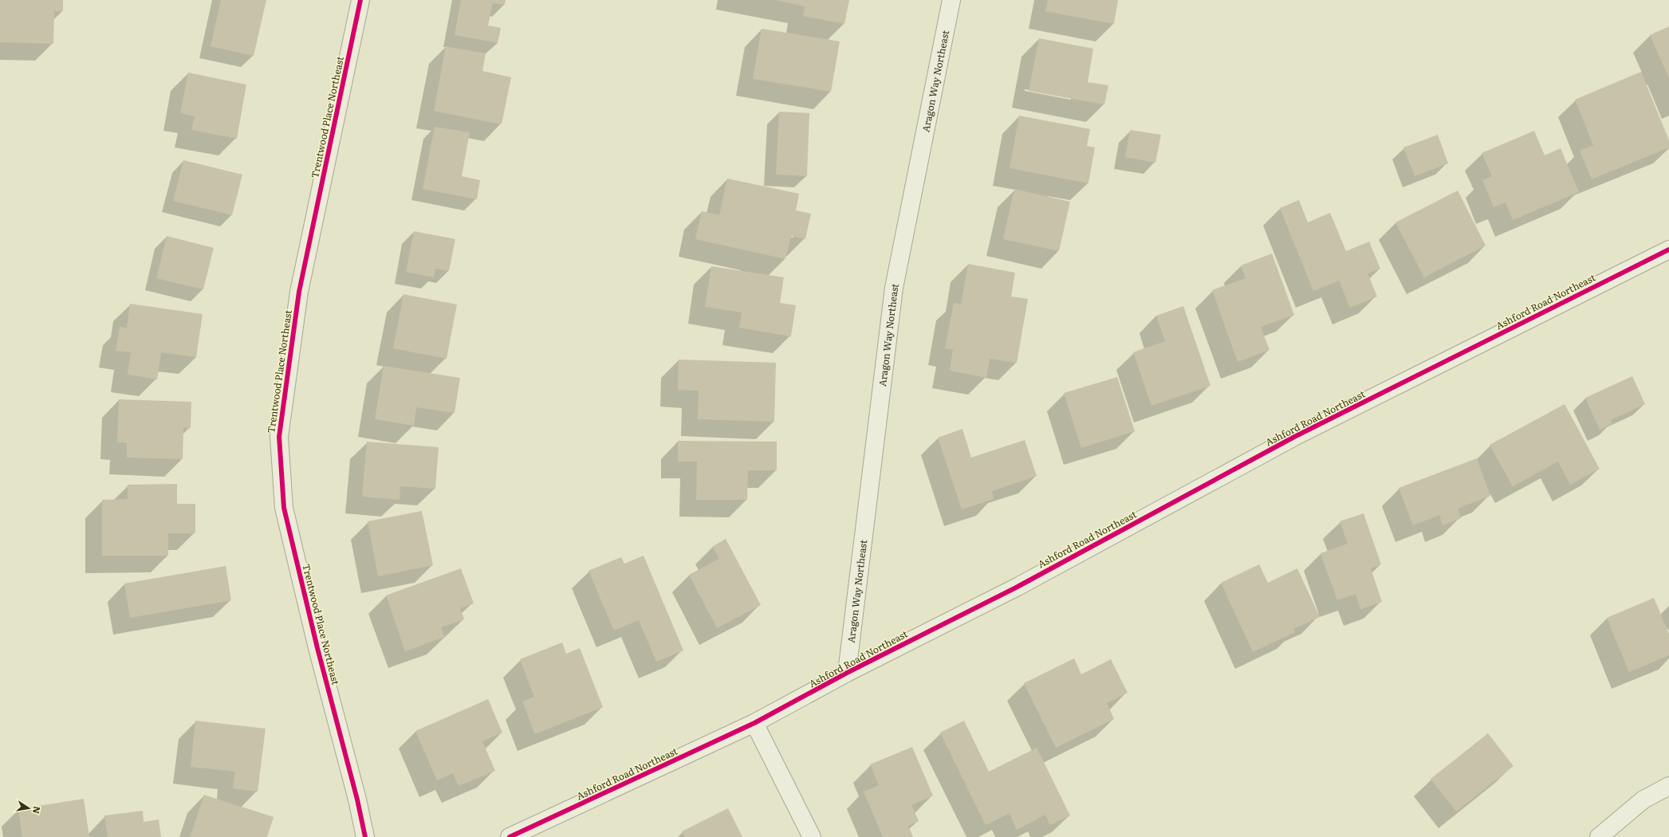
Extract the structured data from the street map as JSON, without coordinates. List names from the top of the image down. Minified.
{"streets":{"street":["Aragon Way Northeast","Trentwood Place Northeast","Ashford Road Northeast"]},"crossings":[["Aragon Way Northeast","Ashford Road Northeast"]],"north":"right"}
